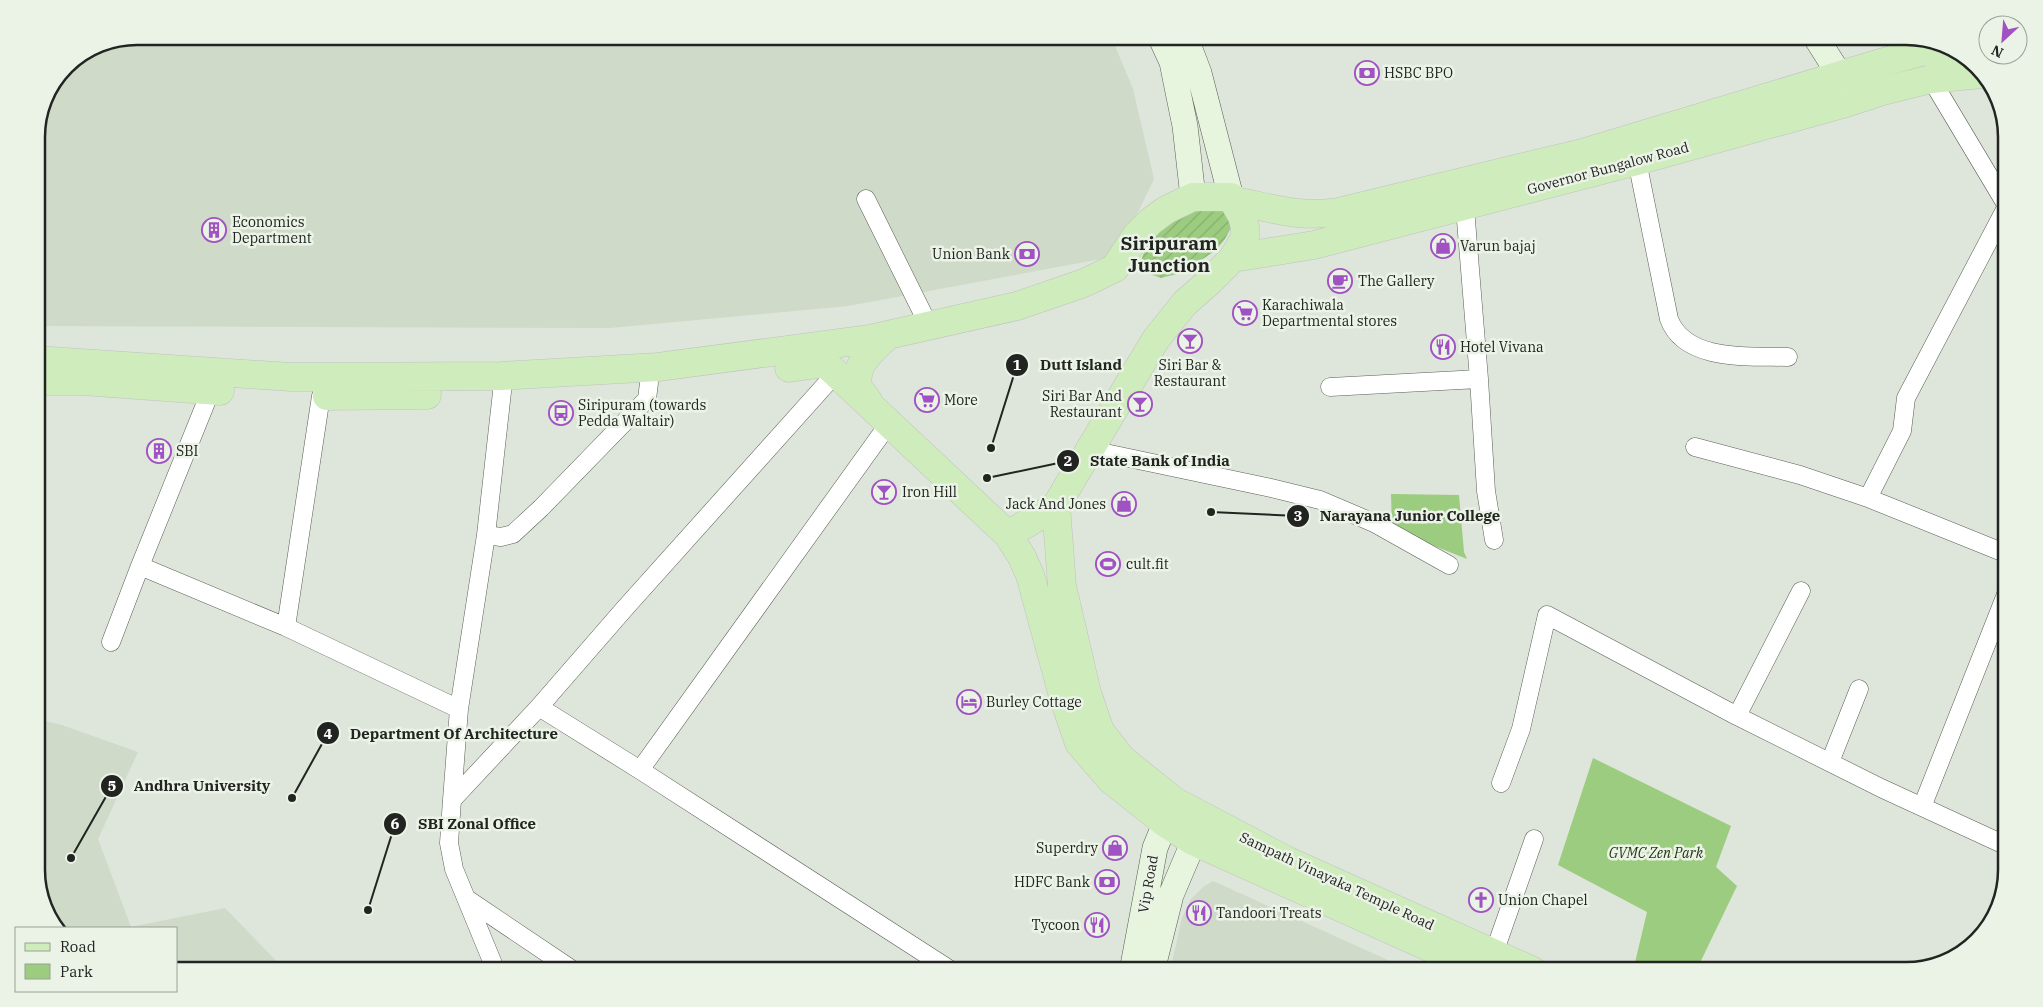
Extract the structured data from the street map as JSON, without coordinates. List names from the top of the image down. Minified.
{"streets":{"main road":["Governor Bungalow Road","Sampath Vinayaka Temple Road"],"street":["Vip Road"]},"crossings":[["Sampath Vinayaka Temple Road","Vip Road"]],"districts":["Siripuram Junction"],"parks":["GVMC Zen Park"],"places":{"bank":["HSBC BPO","Union Bank","HDFC Bank"],"building":["Economics Department","SBI"],"shop":["Varun bajaj","Jack And Jones","Superdry"],"cafe":["The Gallery"],"supermarket":["Karachiwala Departmental stores","More"],"bar":["Siri Bar & Restaurant","Siri Bar And Restaurant","Iron Hill"],"restaurant":["Hotel Vivana","Tandoori Treats","Tycoon"],"bus stop":["Siripuram (towards Pedda Waltair)"],"other":["Dutt Island","State Bank of India","Narayana Junior College","Department Of Architecture","Andhra University","SBI Zonal Office"],"sports":["cult.fit"],"hotel":["Burley Cottage"],"church":["Union Chapel"]},"legend":["Road","Park"],"north":"bottom left"}
